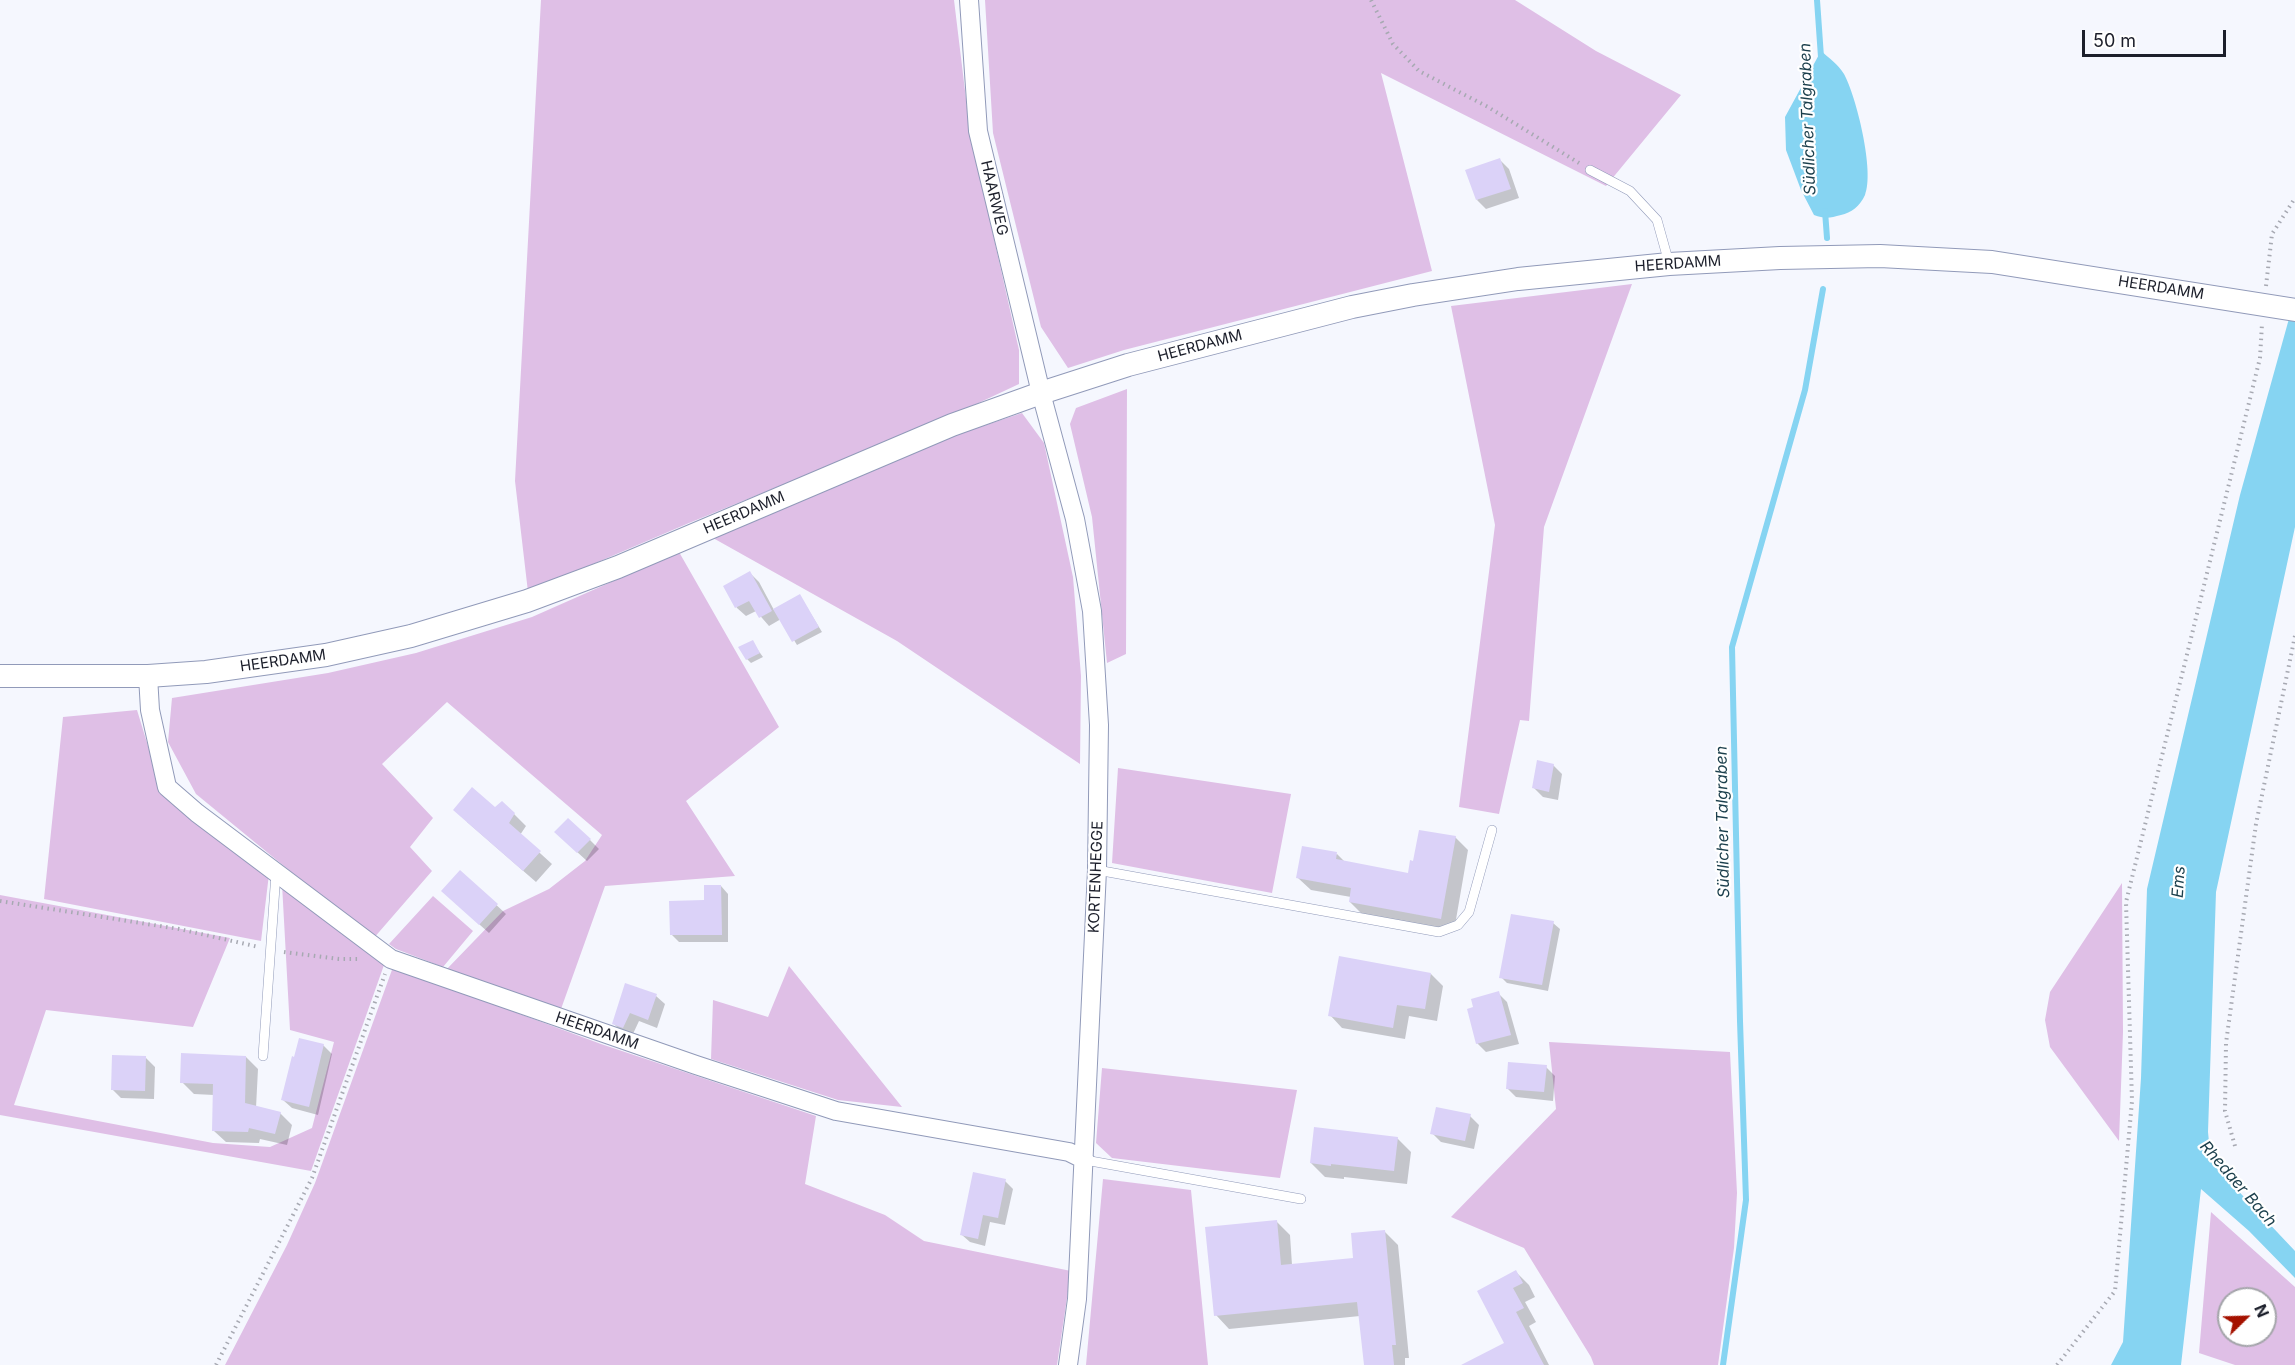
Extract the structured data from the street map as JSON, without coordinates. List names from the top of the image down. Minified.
{"streets":{"street":["HAARWEG","HEERDAMM","KORTENHEGGE"]},"crossings":[["HAARWEG","HEERDAMM"],["HAARWEG","KORTENHEGGE"],["HEERDAMM","KORTENHEGGE"]],"water":["Südlicher Talgraben","Ems","Rhedaer Bach"],"scale_bar":"50 m","north":"top right"}
